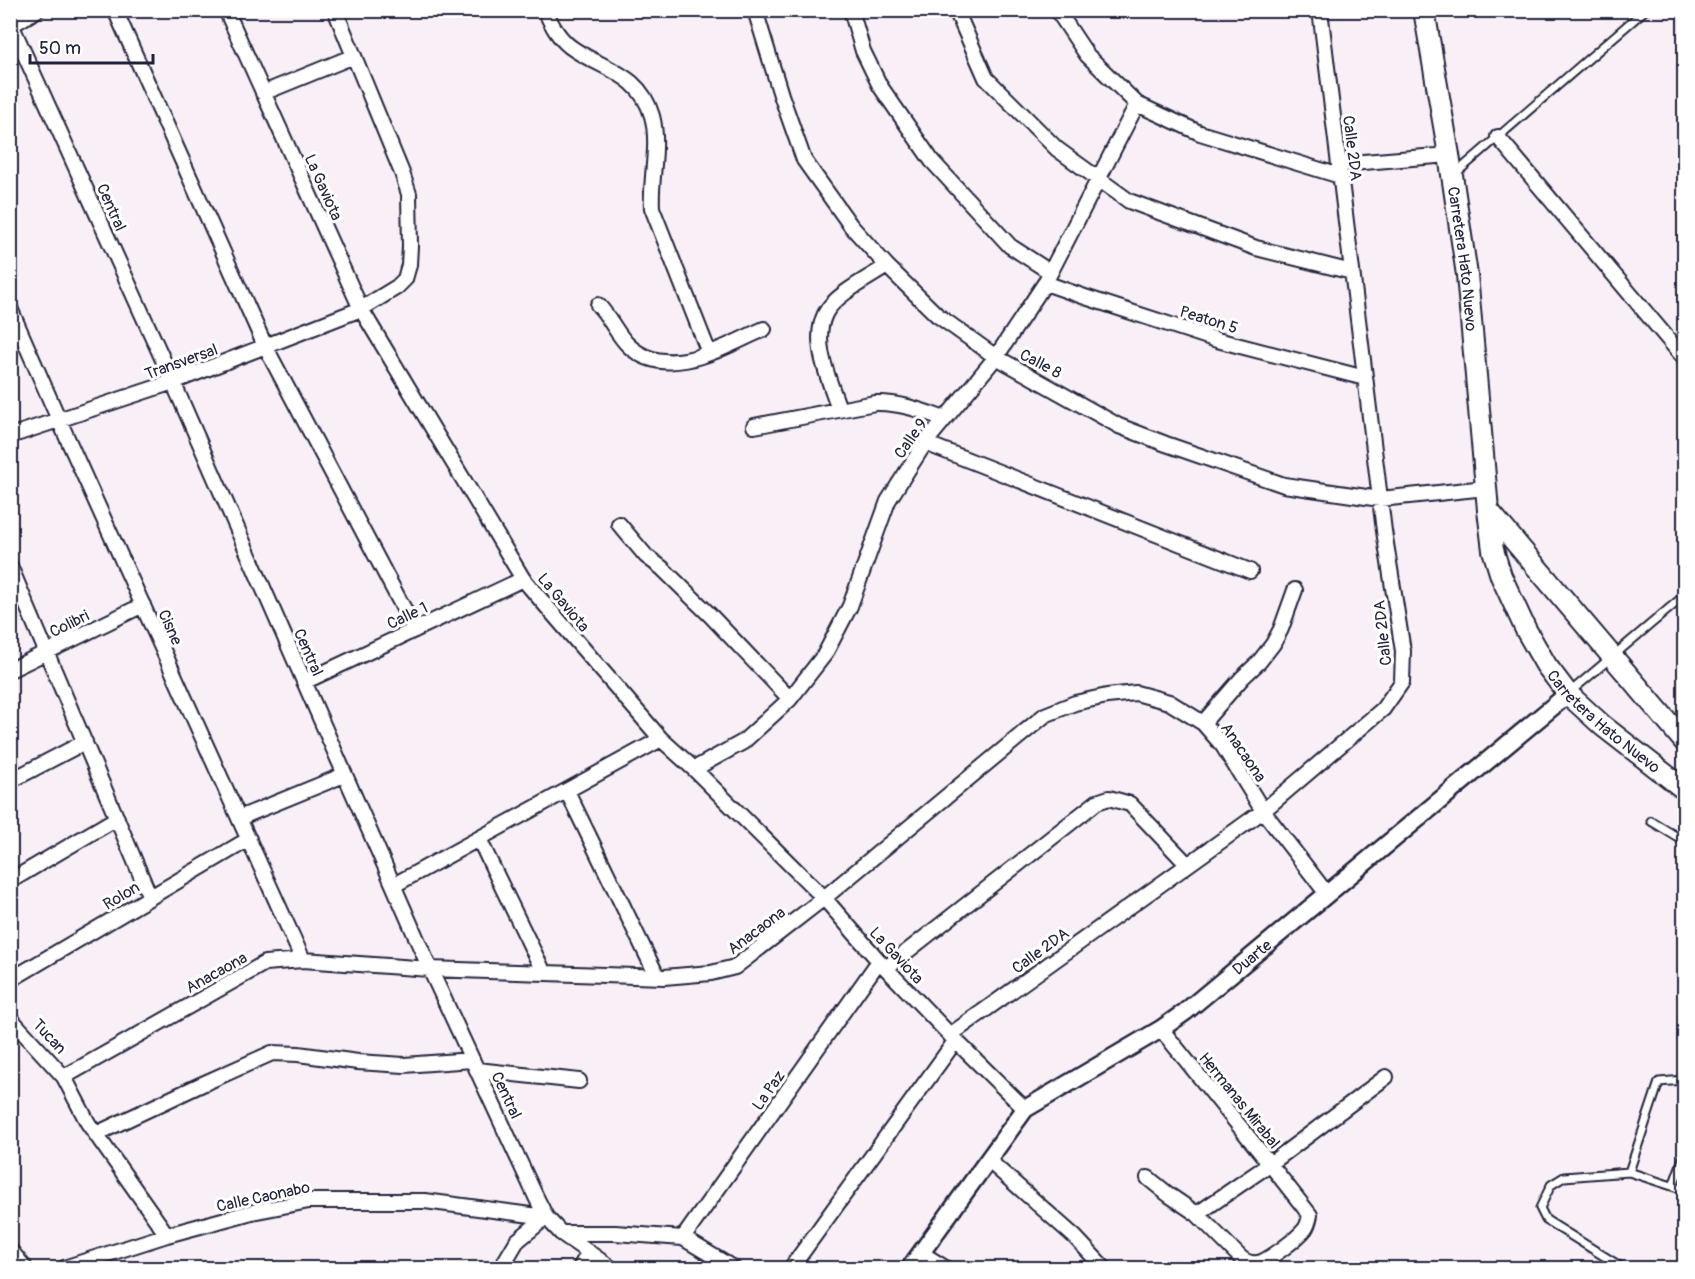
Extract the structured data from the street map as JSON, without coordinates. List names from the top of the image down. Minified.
{"streets":{"main road":["Carretera Hato Nuevo"],"street":["Calle 2DA","La Gaviota","Central","Peaton 5","Transversal","Calle 8","Calle 9","Calle 1","Colibri","Cisne","Anacaona","Rolon","Duarte","Tucan","La Paz","Hermanas Mirabal","Calle Caonabo"]},"crossings":[["Calle 2DA","La Gaviota"],["Calle 2DA","Peaton 5"],["Calle 2DA","Calle 8"],["Calle 2DA","Anacaona"],["Calle 2DA","La Paz"],["La Gaviota","Transversal"],["La Gaviota","Calle 9"],["La Gaviota","Calle 1"],["La Gaviota","Anacaona"],["La Gaviota","Duarte"],["La Gaviota","La Paz"],["Central","Transversal"],["Central","Calle 1"],["Central","Anacaona"],["Central","Calle Caonabo"],["Carretera Hato Nuevo","Calle 8"],["Carretera Hato Nuevo","Duarte"],["Peaton 5","Calle 9"],["Transversal","Cisne"],["Calle 8","Calle 9"],["Colibri","Cisne"],["Cisne","Anacaona"],["Cisne","Rolon"],["Anacaona","Duarte"],["Anacaona","Tucan"],["Duarte","Hermanas Mirabal"],["Tucan","Calle Caonabo"]],"scale_bar":"50 m"}
